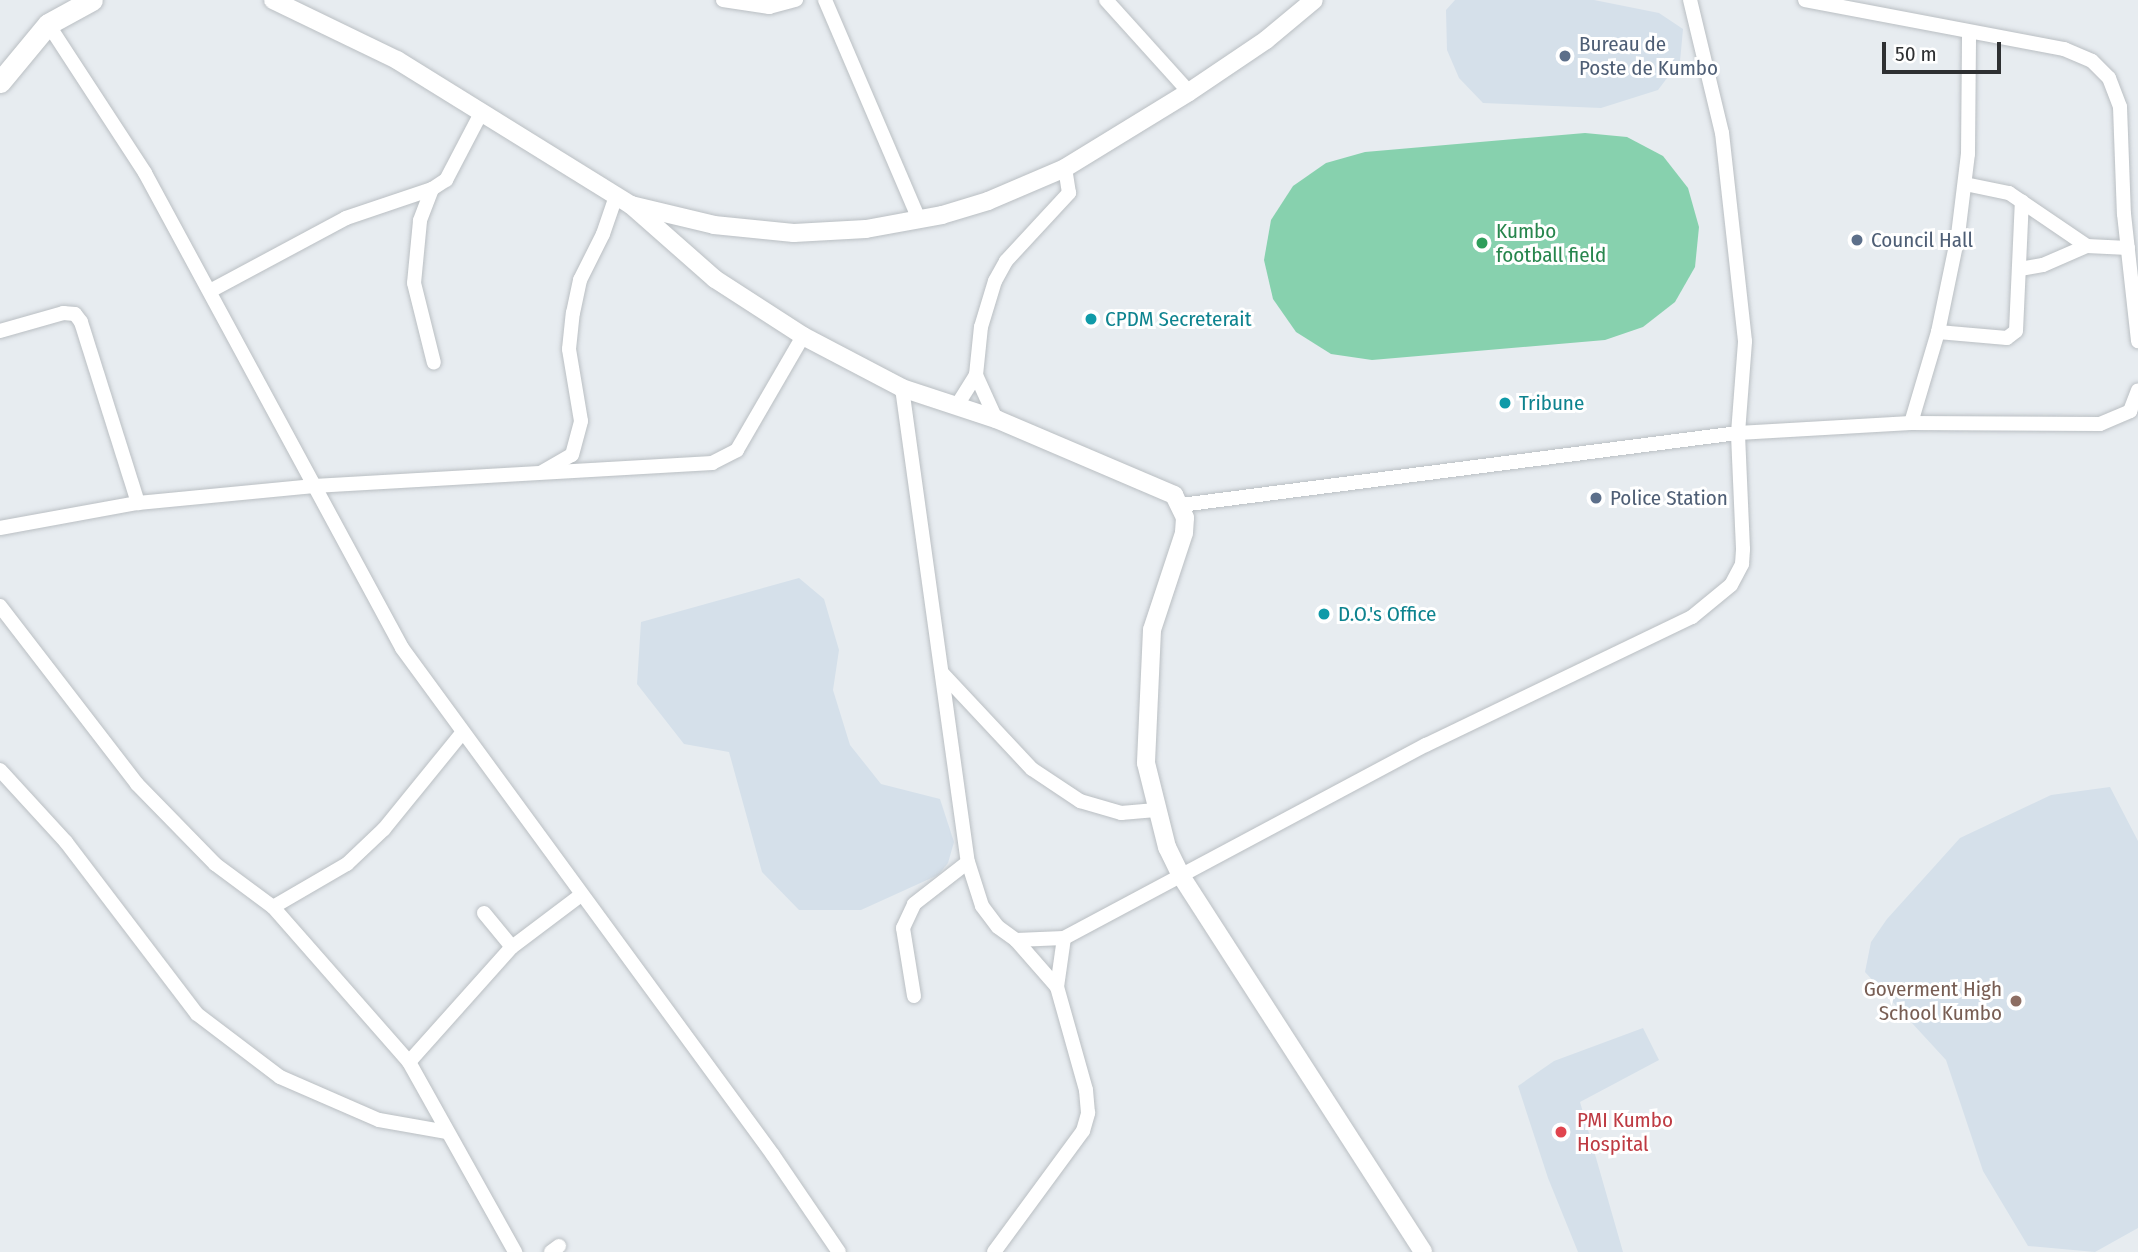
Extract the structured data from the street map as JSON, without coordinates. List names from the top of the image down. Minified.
{"places":["Bureau de Poste de Kumbo","Council Hall","Kumbo football field","CPDM Secreterait","Tribune","Police Station","D.O.'s Office","Goverment High School Kumbo","PMI Kumbo Hospital"],"scale_bar":"50 m"}
